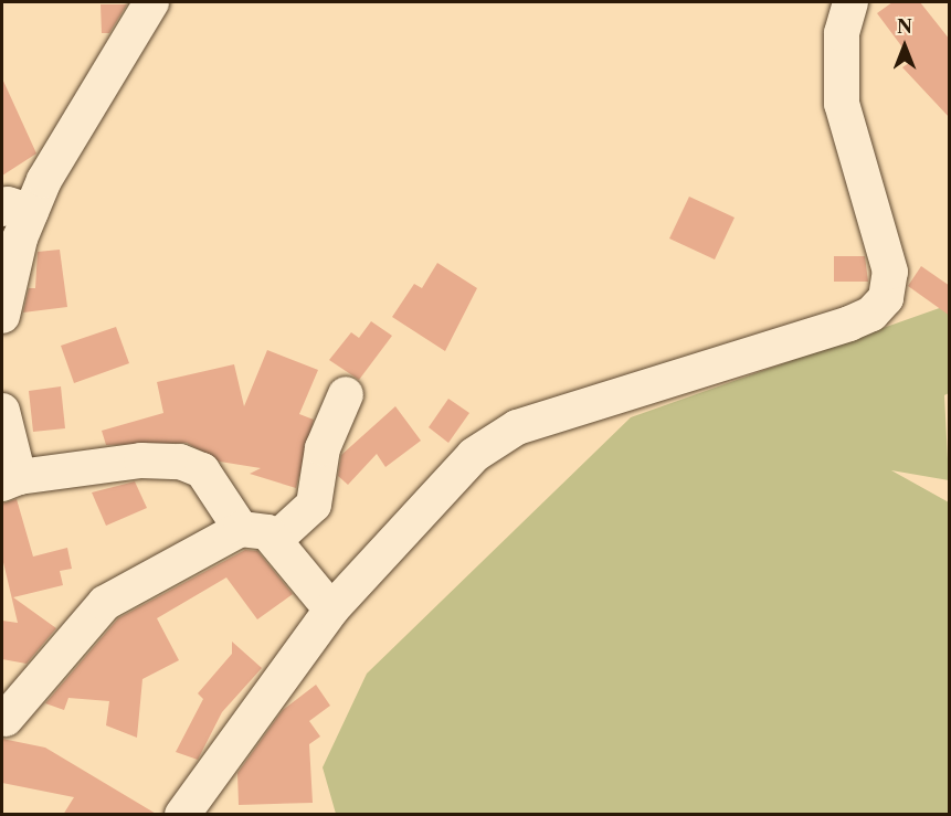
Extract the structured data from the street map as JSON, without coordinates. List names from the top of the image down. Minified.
{"north":"top"}
